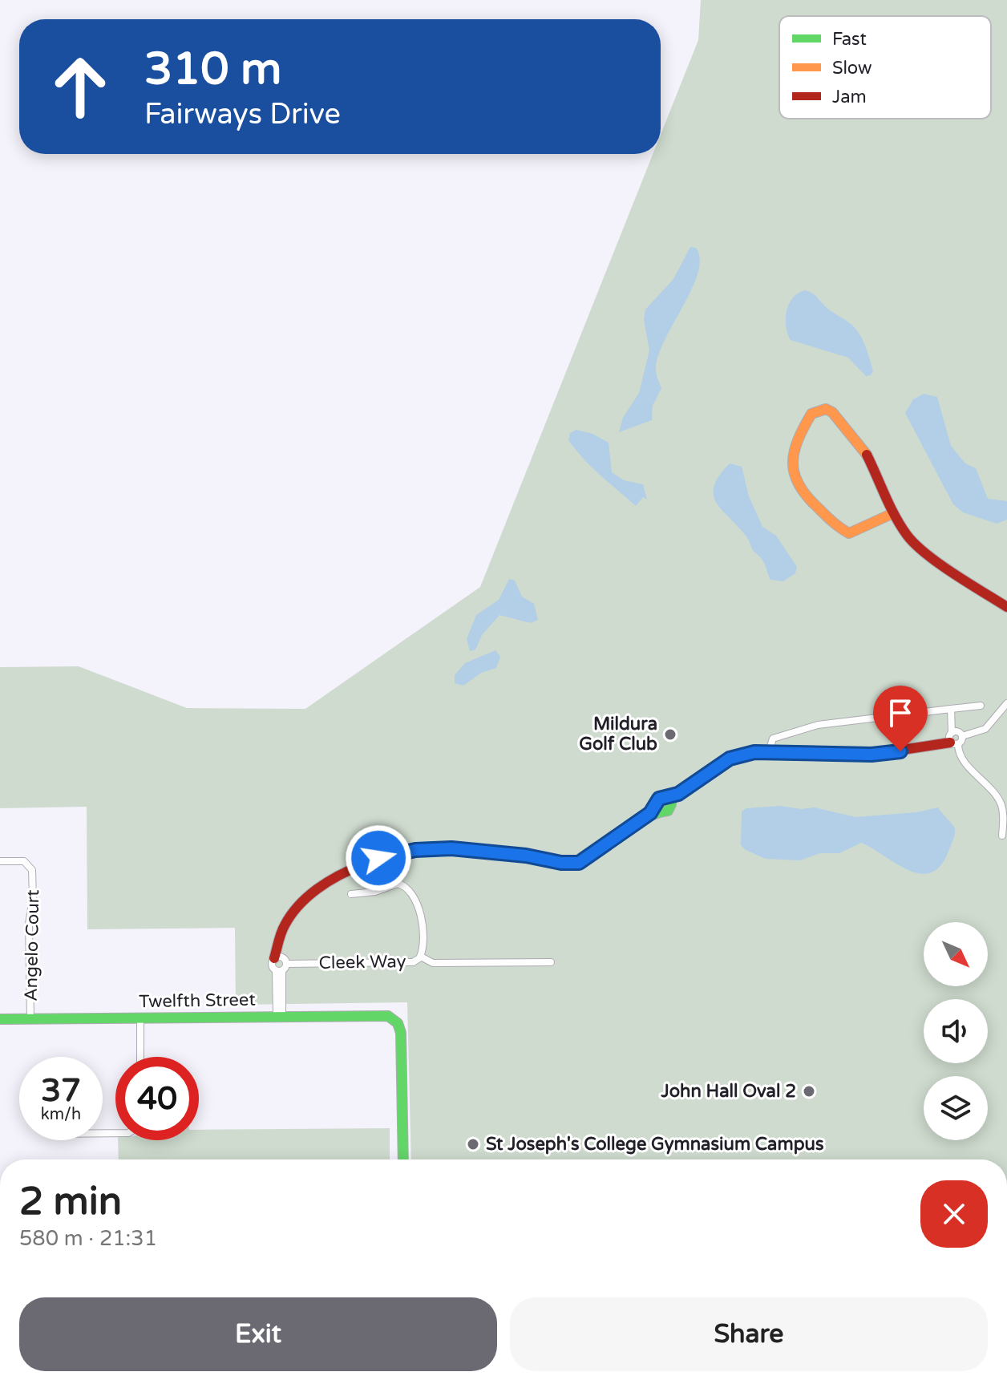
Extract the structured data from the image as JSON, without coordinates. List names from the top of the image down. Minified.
{"streets":{"street":["Angelo Court","Cleek Way","Twelfth Street"]},"crossings":[["Angelo Court","Twelfth Street"]],"places":["Mildura Golf Club","John Hall Oval 2","St Joseph's College Gymnasium Campus"],"legend":["Fast","Slow","Jam"],"north":"bottom right","page":{"turn":["310 m","Fairways Drive"],"speed":"37 km/h","limit":"40","heading":["2 min","580 m · 21:31"],"buttons":["Exit","Share"]}}
